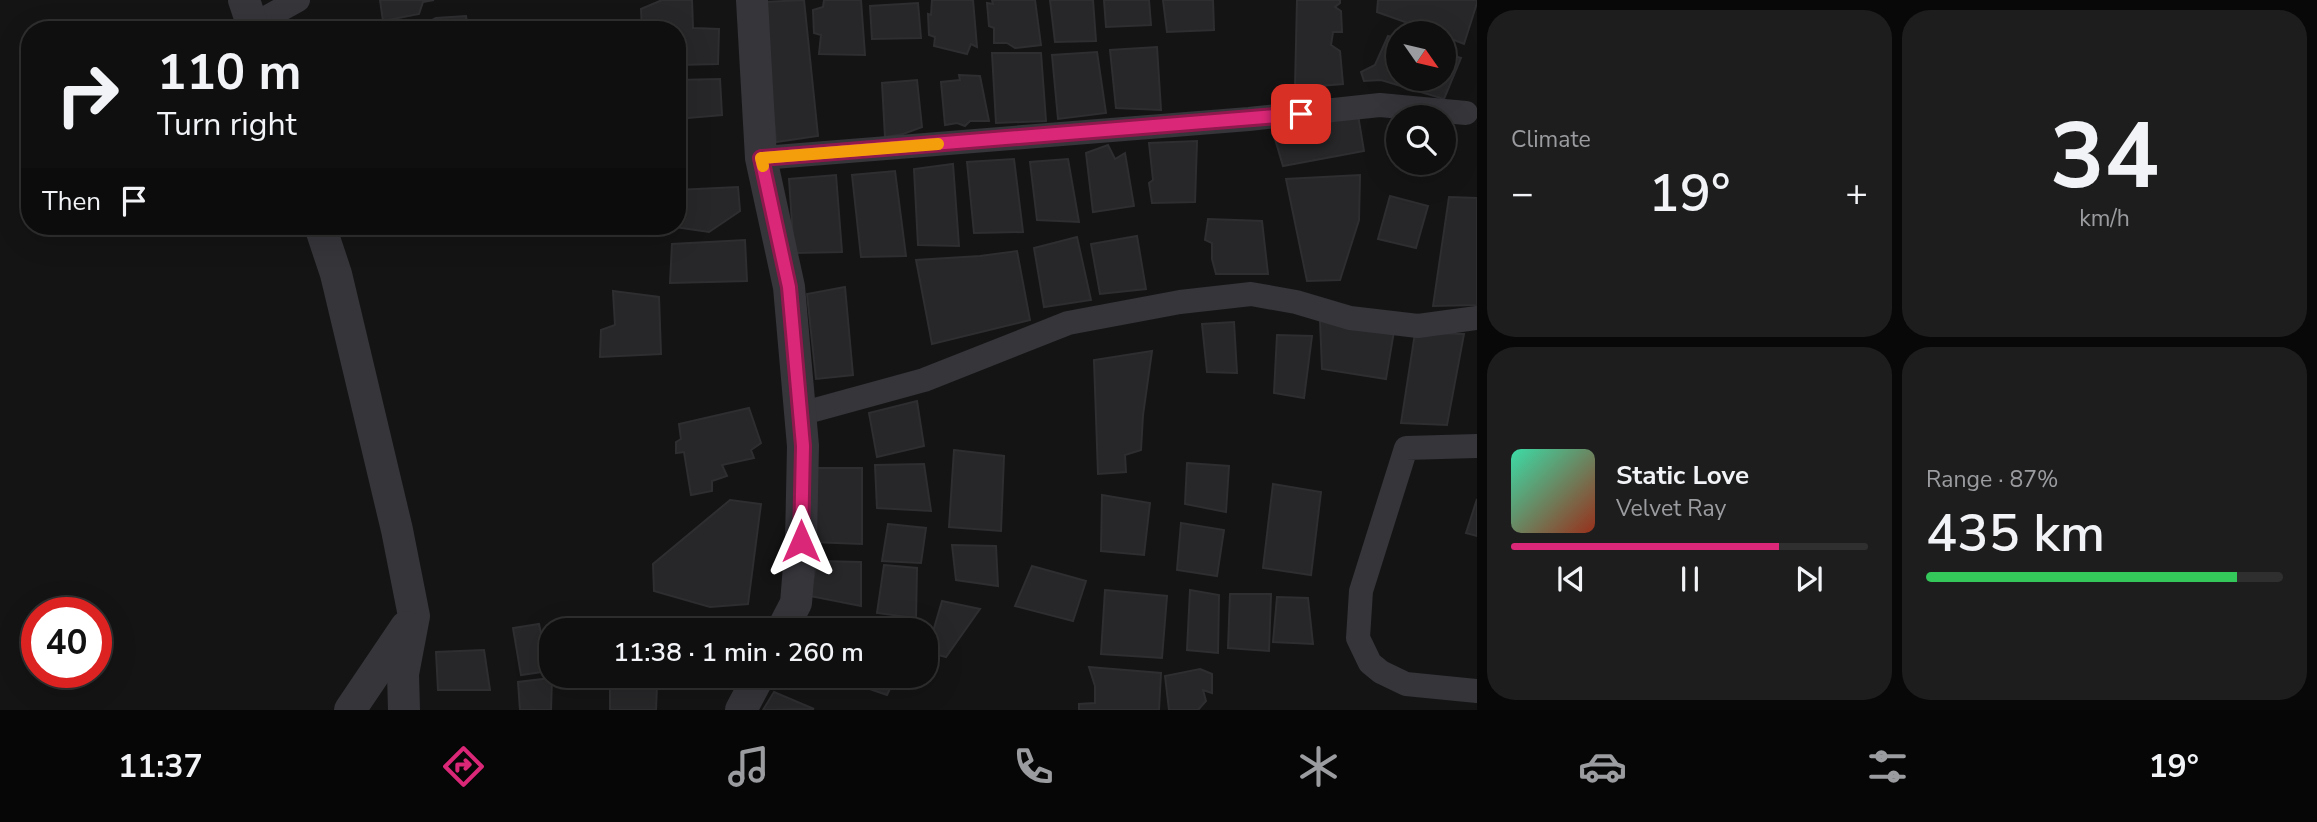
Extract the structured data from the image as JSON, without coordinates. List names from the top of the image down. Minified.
{"north":"bottom right","page":{"tile":["Climate",["34","km/h"],["Range · 87%","435 km"]],"turn":["110 m","Turn right"],"heat":["−","19°","+"],"then":"Then","song":["Static Love","Velvet Ray"],"limit":"40","trip":"11:38 · 1 min · 260 m","tabs":["11:37","19°"]}}
